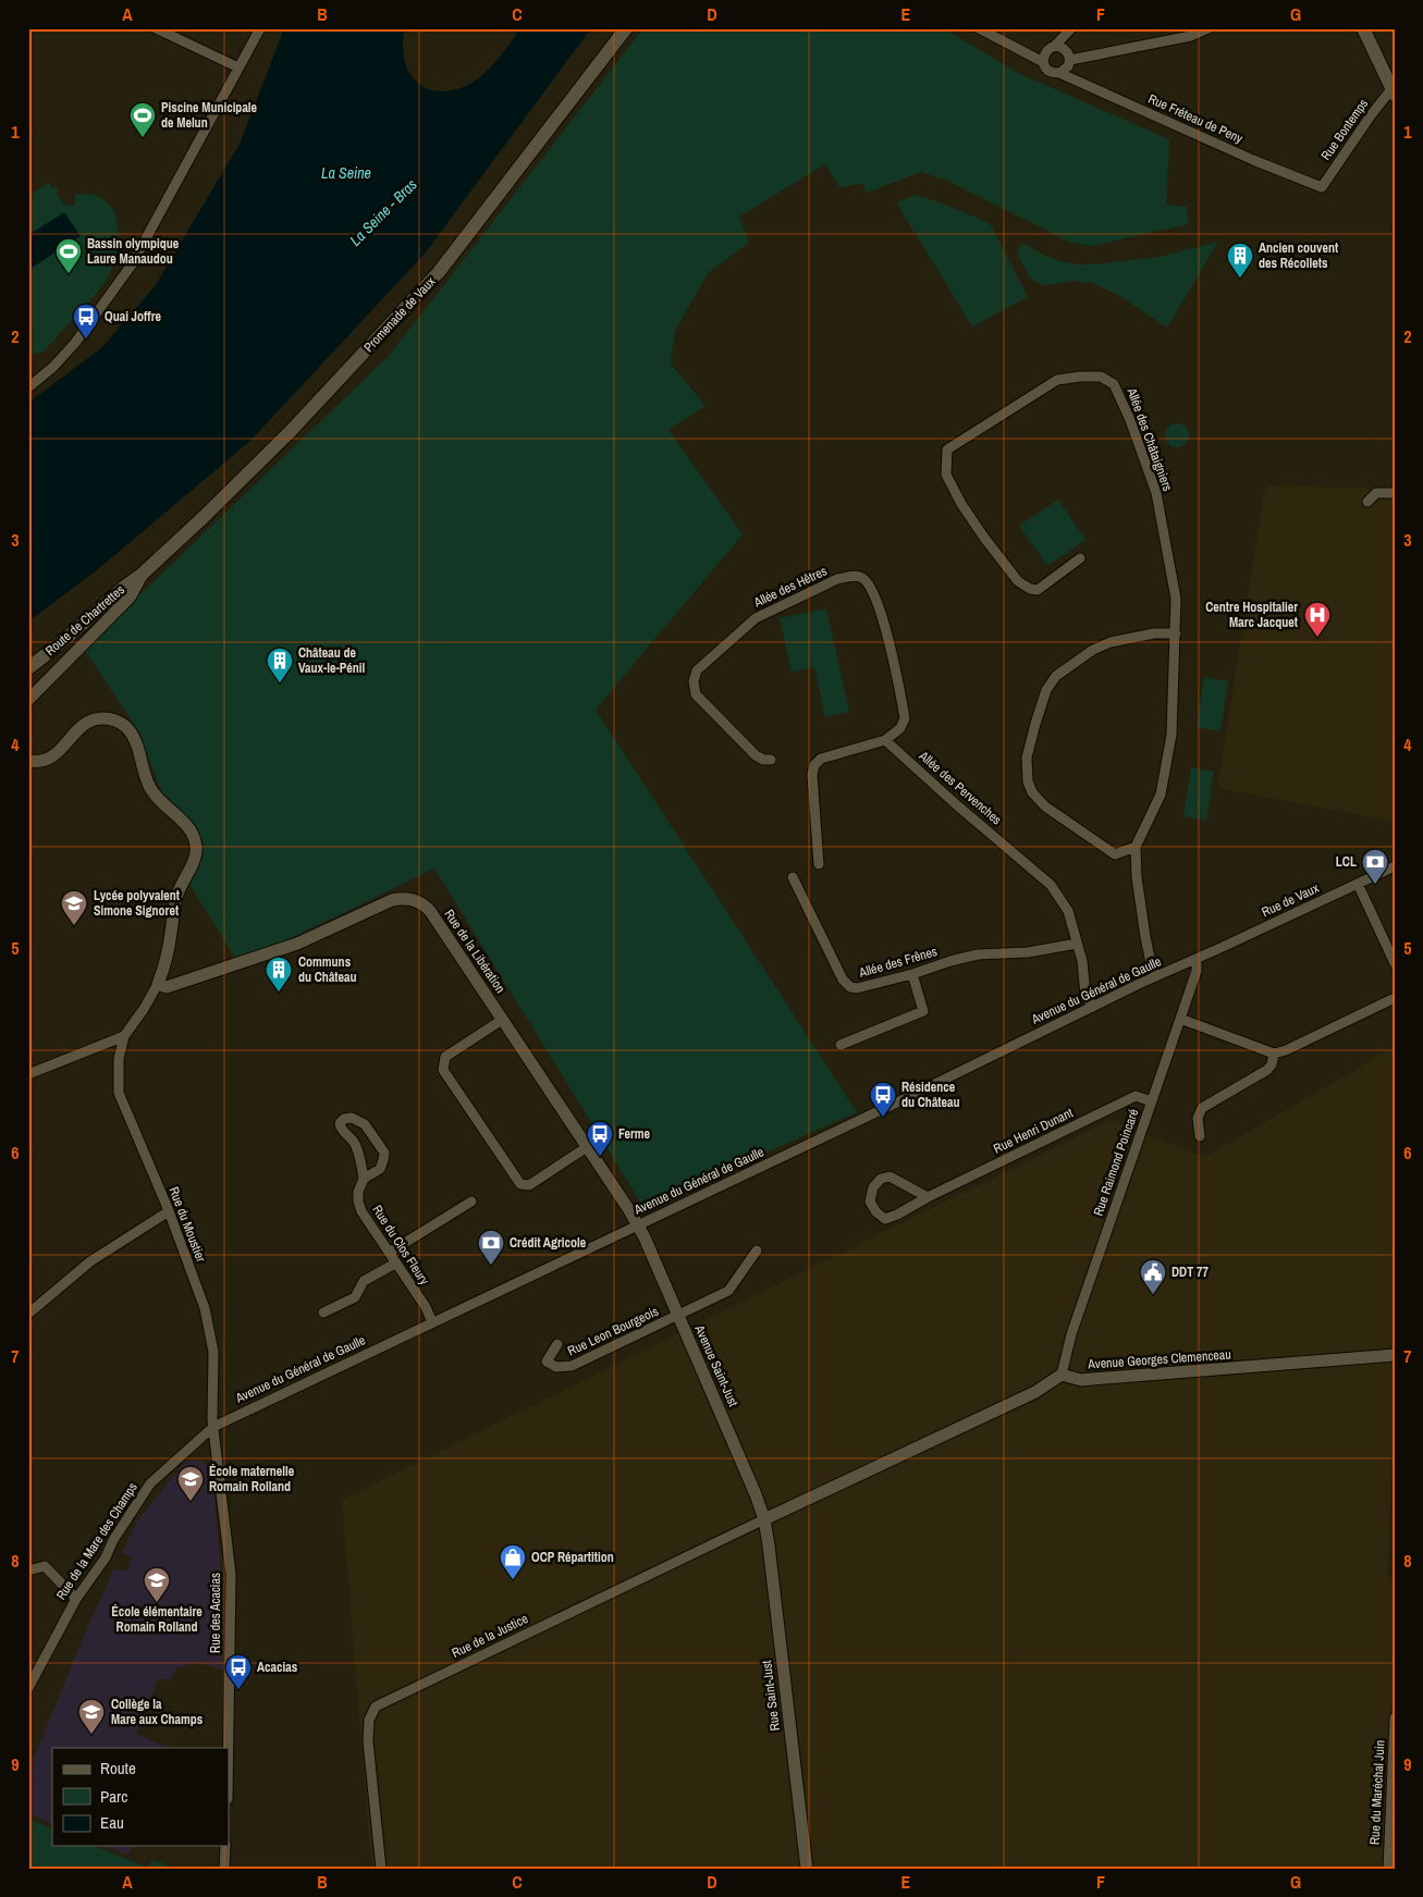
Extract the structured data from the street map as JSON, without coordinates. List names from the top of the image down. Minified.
{"streets":{"main road":["Promenade de Vaux","Route de Chartrettes"],"street":["Rue Fréteau de Peny","Rue Bontemps","Allée des Châtaigniers","Allée des Hêtres","Allée des Pervenches","Rue de Vaux","Rue de la Libération","Allée des Frênes","Avenue du Général de Gaulle","Rue Henri Dunant","Rue Raimond Poincaré","Rue du Moustier","Rue du Clos Fleury","Rue Leon Bourgeois","Avenue Georges Clemenceau","Avenue Saint-Just","Rue de la Mare des Champs","Rue des Acacias","Rue de la Justice","Rue Saint-Just","Rue du Maréchal Juin"]},"crossings":[["Rue Fréteau de Peny","Rue Bontemps"],["Promenade de Vaux","Route de Chartrettes"],["Allée des Châtaigniers","Avenue du Général de Gaulle"],["Allée des Hêtres","Allée des Pervenches"],["Allée des Pervenches","Allée des Frênes"],["Allée des Pervenches","Avenue du Général de Gaulle"],["Rue de Vaux","Avenue du Général de Gaulle"],["Rue de Vaux","Rue Raimond Poincaré"],["Rue de la Libération","Avenue du Général de Gaulle"],["Rue de la Libération","Avenue Saint-Just"],["Avenue du Général de Gaulle","Rue Raimond Poincaré"],["Avenue du Général de Gaulle","Rue du Moustier"],["Avenue du Général de Gaulle","Rue du Clos Fleury"],["Avenue du Général de Gaulle","Avenue Saint-Just"],["Avenue du Général de Gaulle","Rue de la Mare des Champs"],["Avenue du Général de Gaulle","Rue des Acacias"],["Rue Henri Dunant","Rue Raimond Poincaré"],["Rue Raimond Poincaré","Avenue Georges Clemenceau"],["Rue du Moustier","Rue de la Mare des Champs"],["Rue du Moustier","Rue des Acacias"],["Rue Leon Bourgeois","Avenue Saint-Just"],["Avenue Saint-Just","Rue de la Justice"],["Avenue Saint-Just","Rue Saint-Just"],["Rue de la Mare des Champs","Rue des Acacias"],["Rue de la Justice","Rue Saint-Just"]],"water":["La Seine","La Seine - Bras"],"places":{"sports":["Piscine Municipale de Melun","Bassin olympique Laure Manaudou"],"building":["Ancien couvent des Récollets","Château de Vaux-le-Pénil","Communs du Château"],"bus stop":["Quai Joffre","Résidence du Château","Ferme","Acacias"],"hospital":["Centre Hospitalier Marc Jacquet"],"bank":["LCL","Crédit Agricole"],"school or university":["Lycée polyvalent Simone Signoret","École maternelle Romain Rolland","École élémentaire Romain Rolland","Collège la Mare aux Champs"],"public building":["DDT 77"],"shop":["OCP Répartition"]},"legend":["Route","Parc","Eau"],"grid":{"columns":["A","B","C","D","E","F","G"],"rows":["1","2","3","4","5","6","7","8","9"]}}
